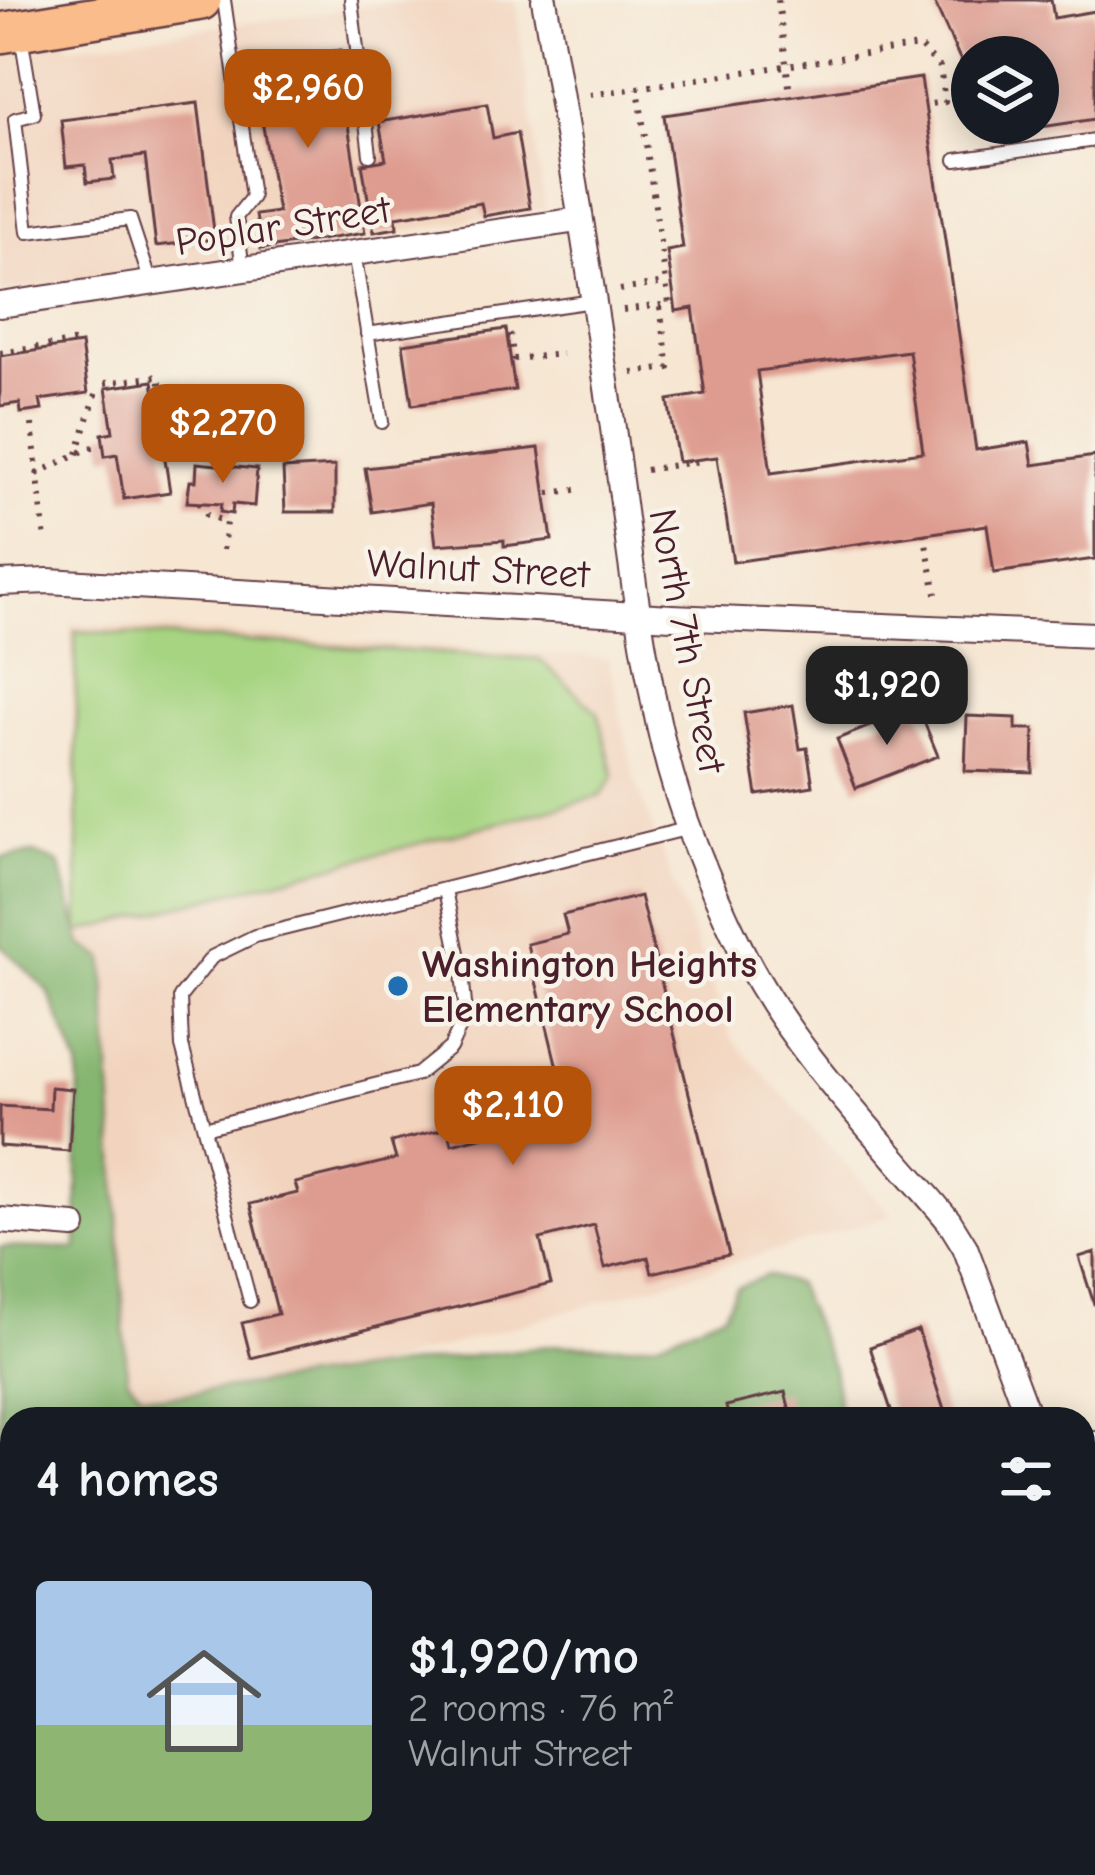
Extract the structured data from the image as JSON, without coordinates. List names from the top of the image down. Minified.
{"streets":{"street":["Poplar Street","Walnut Street","North 7th Street"]},"crossings":[["Poplar Street","North 7th Street"],["Walnut Street","North 7th Street"]],"places":["Washington Heights Elementary School"],"page":{"price":["$2,960","$2,270","$1,920","$2,110"],"heading":"4 homes","list":[{"name":"$1,920/mo","note":"2 rooms · 76 m² · Walnut Street"}]}}
